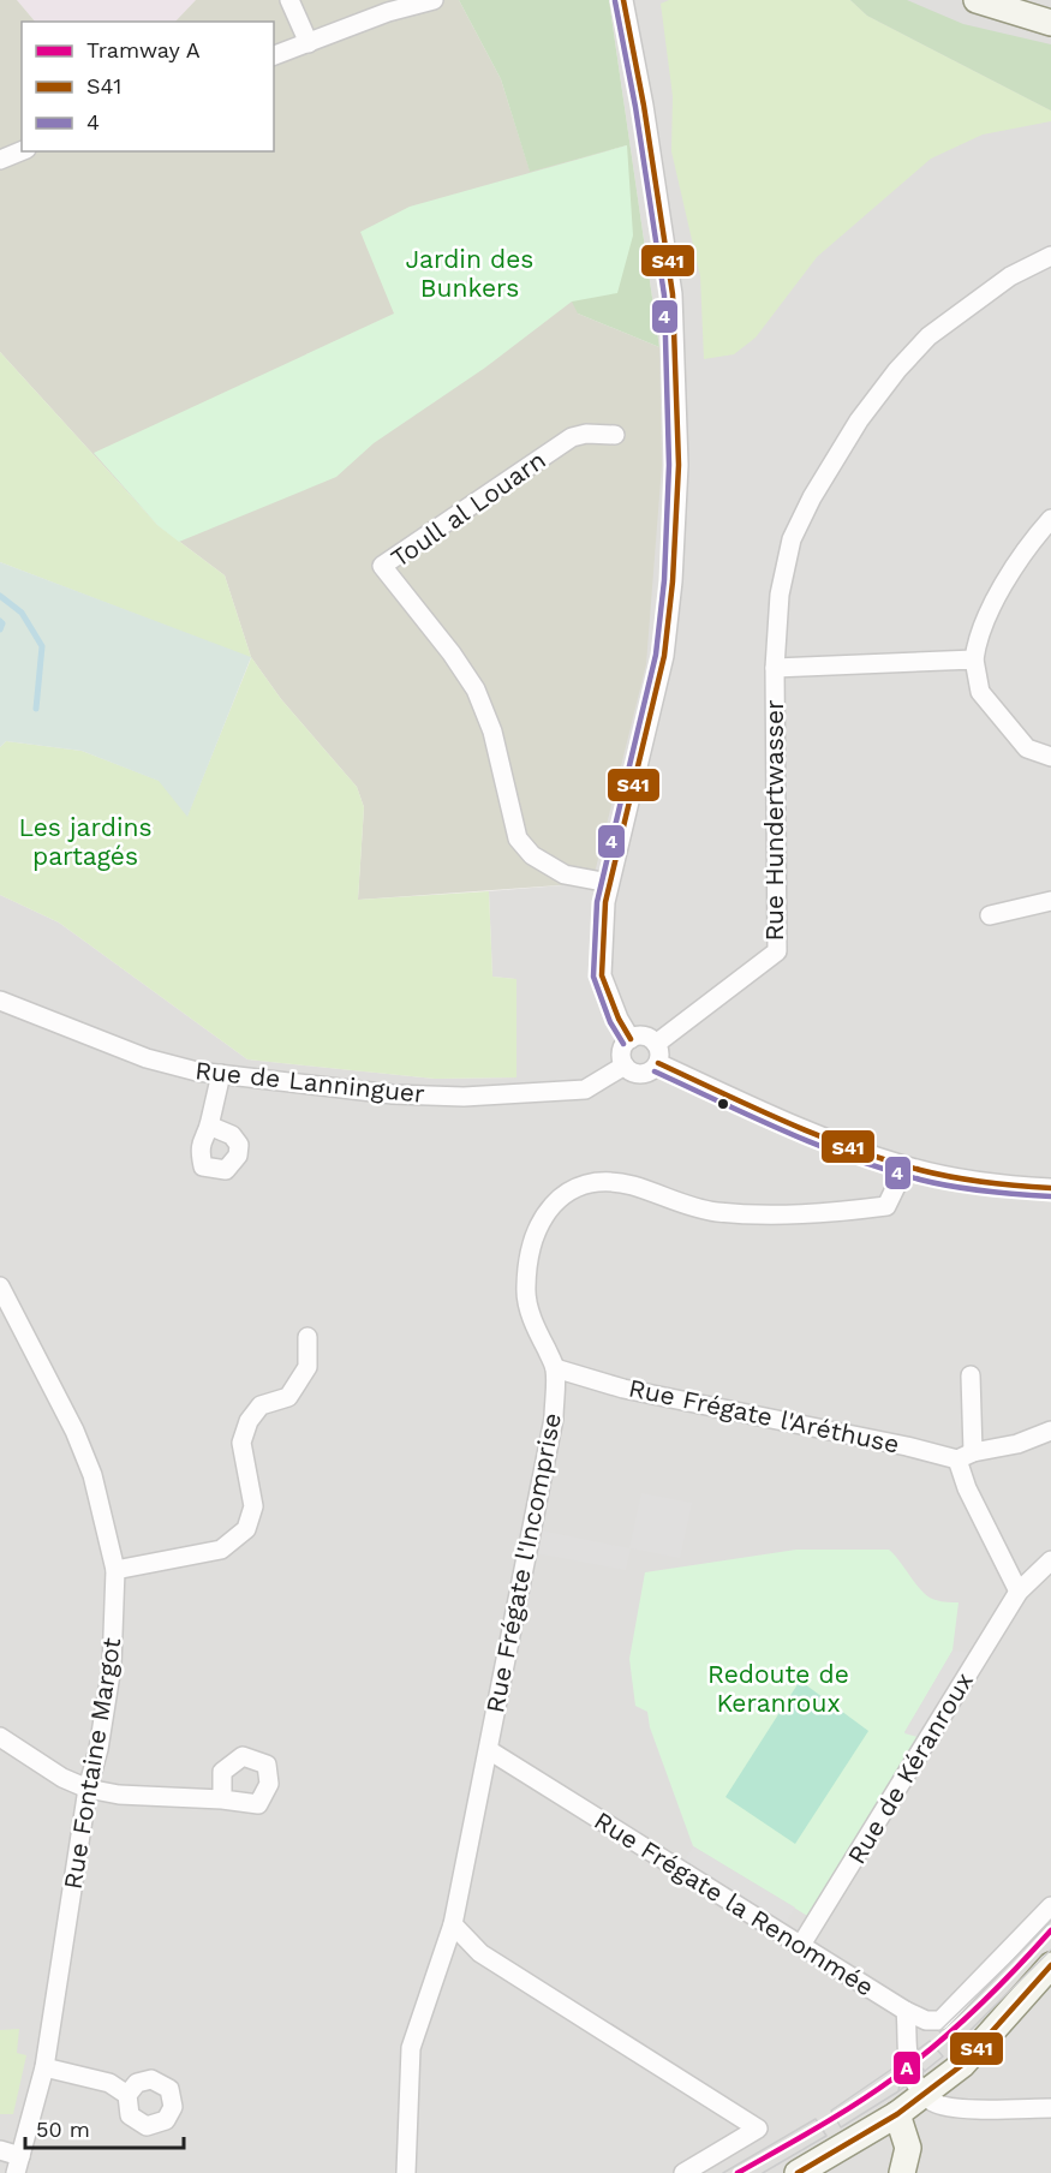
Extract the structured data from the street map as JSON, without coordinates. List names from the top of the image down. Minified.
{"streets":{"street":["Toull al Louarn","Rue Hundertwasser","Rue de Lanninguer","Rue Frégate l'Aréthuse","Rue Frégate l'Incomprise","Rue Fontaine Margot","Rue de Kéranroux","Rue Frégate la Renommée"]},"crossings":[["Rue Hundertwasser","Rue de Lanninguer"],["Rue Frégate l'Aréthuse","Rue Frégate l'Incomprise"],["Rue Frégate l'Incomprise","Rue Frégate la Renommée"],["Rue de Kéranroux","Rue Frégate la Renommée"]],"parks":["Jardin des Bunkers","Les jardins partagés","Redoute de Keranroux"],"lines":["transit line S41","transit line 4","tram line A"],"legend":["Tramway A","S41","4"],"scale_bar":"50 m"}
